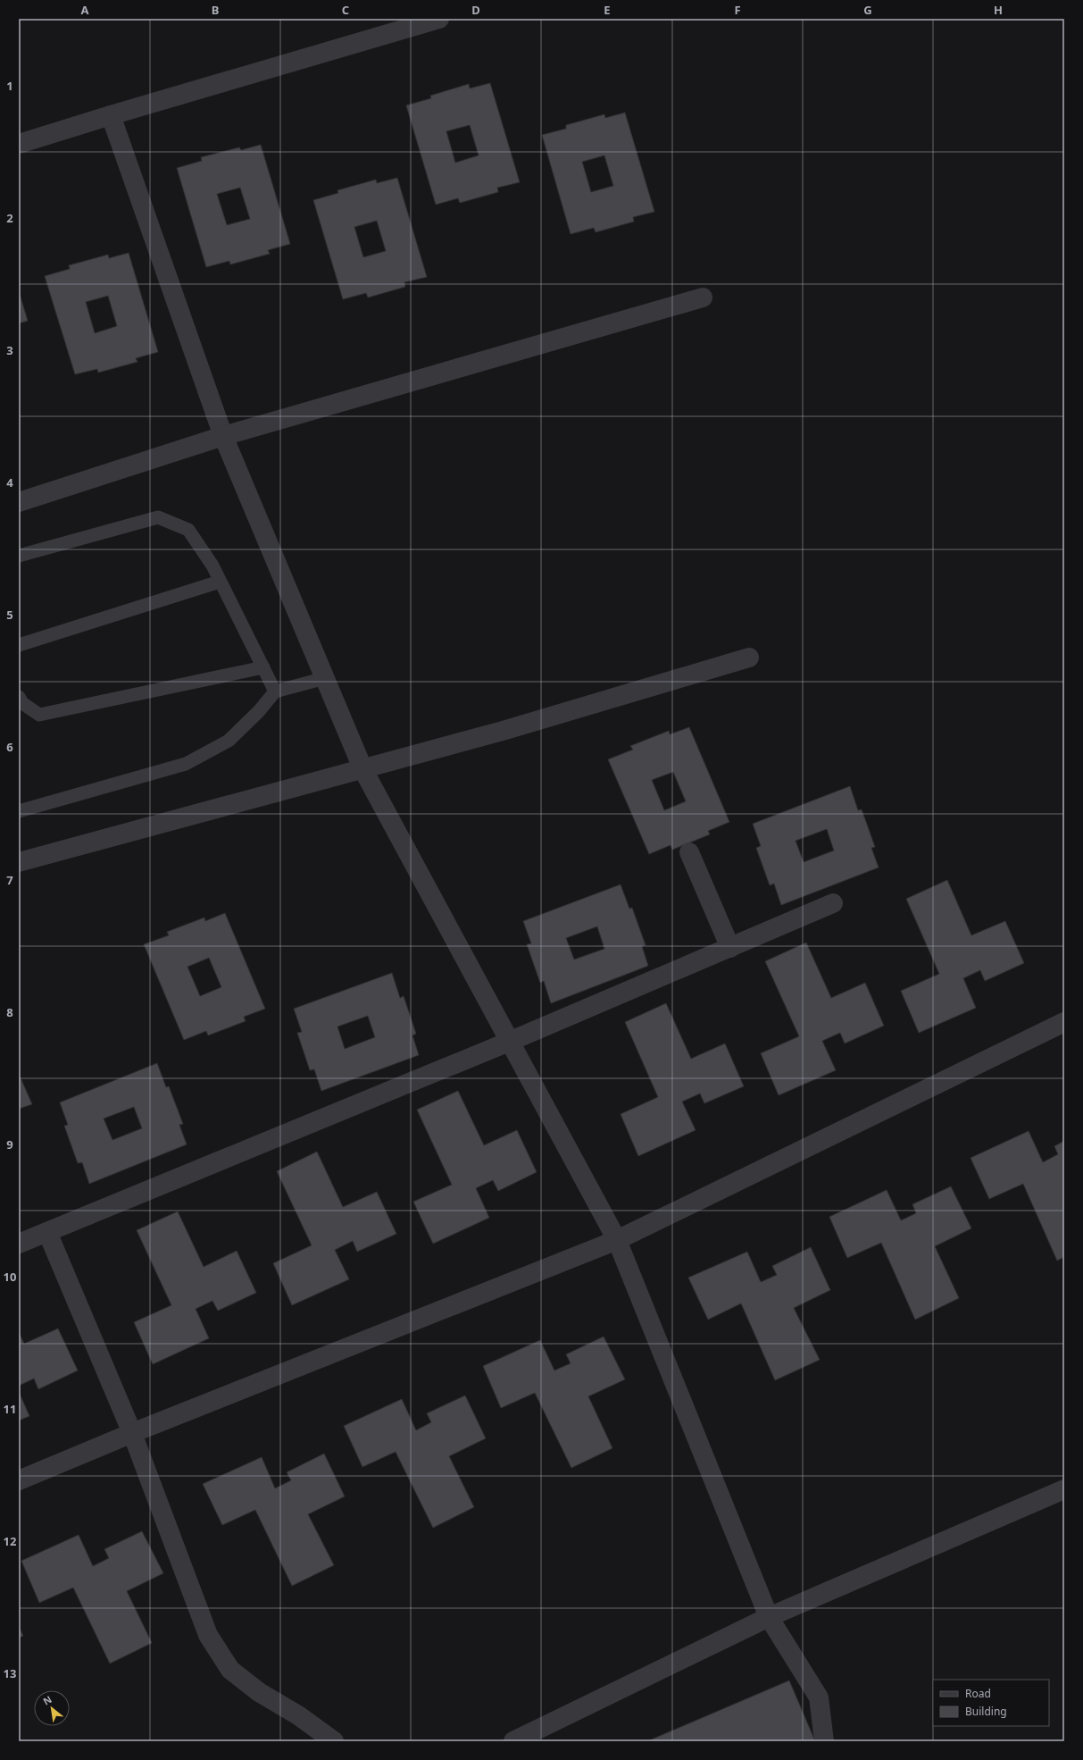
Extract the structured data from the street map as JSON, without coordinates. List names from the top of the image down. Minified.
{"legend":["Road","Building"],"north":"top left","grid":{"columns":["A","B","C","D","E","F","G","H"],"rows":["1","2","3","4","5","6","7","8","9","10","11","12","13"]}}
